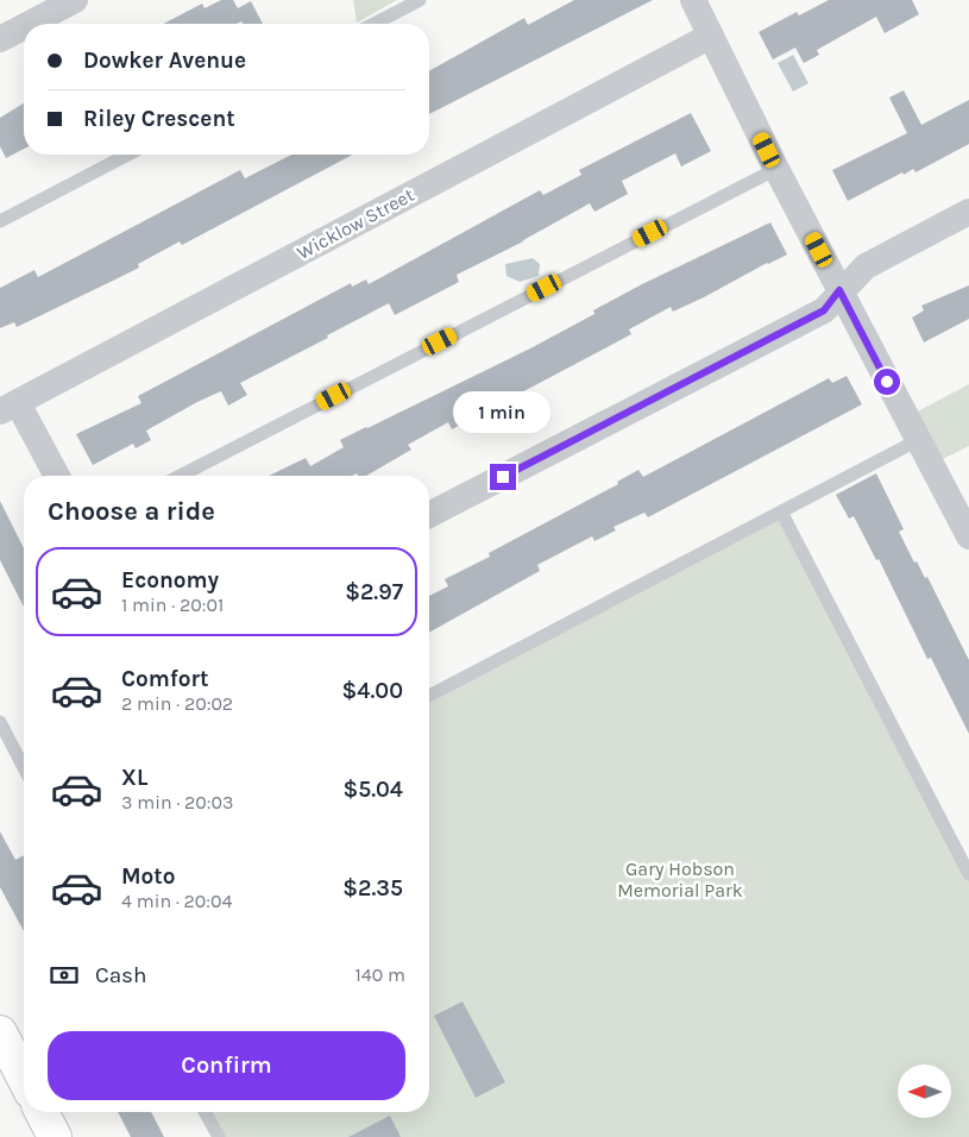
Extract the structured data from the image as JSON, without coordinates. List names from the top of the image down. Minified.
{"streets":{"street":["Wicklow Street"]},"parks":["Gary Hobson Memorial Park"],"north":"left","page":{"banner":["Dowker Avenue","Riley Crescent"],"bubble":"1 min","heading":"Choose a ride","list":[{"name":"Economy","note":"1 min · 20:01","value":"$2.97"},{"name":"Comfort","note":"2 min · 20:02","value":"$4.00"},{"name":"XL","note":"3 min · 20:03","value":"$5.04"},{"name":"Moto","note":"4 min · 20:04","value":"$2.35"}],"pay":["Cash","140 m"],"buttons":"Confirm"}}
